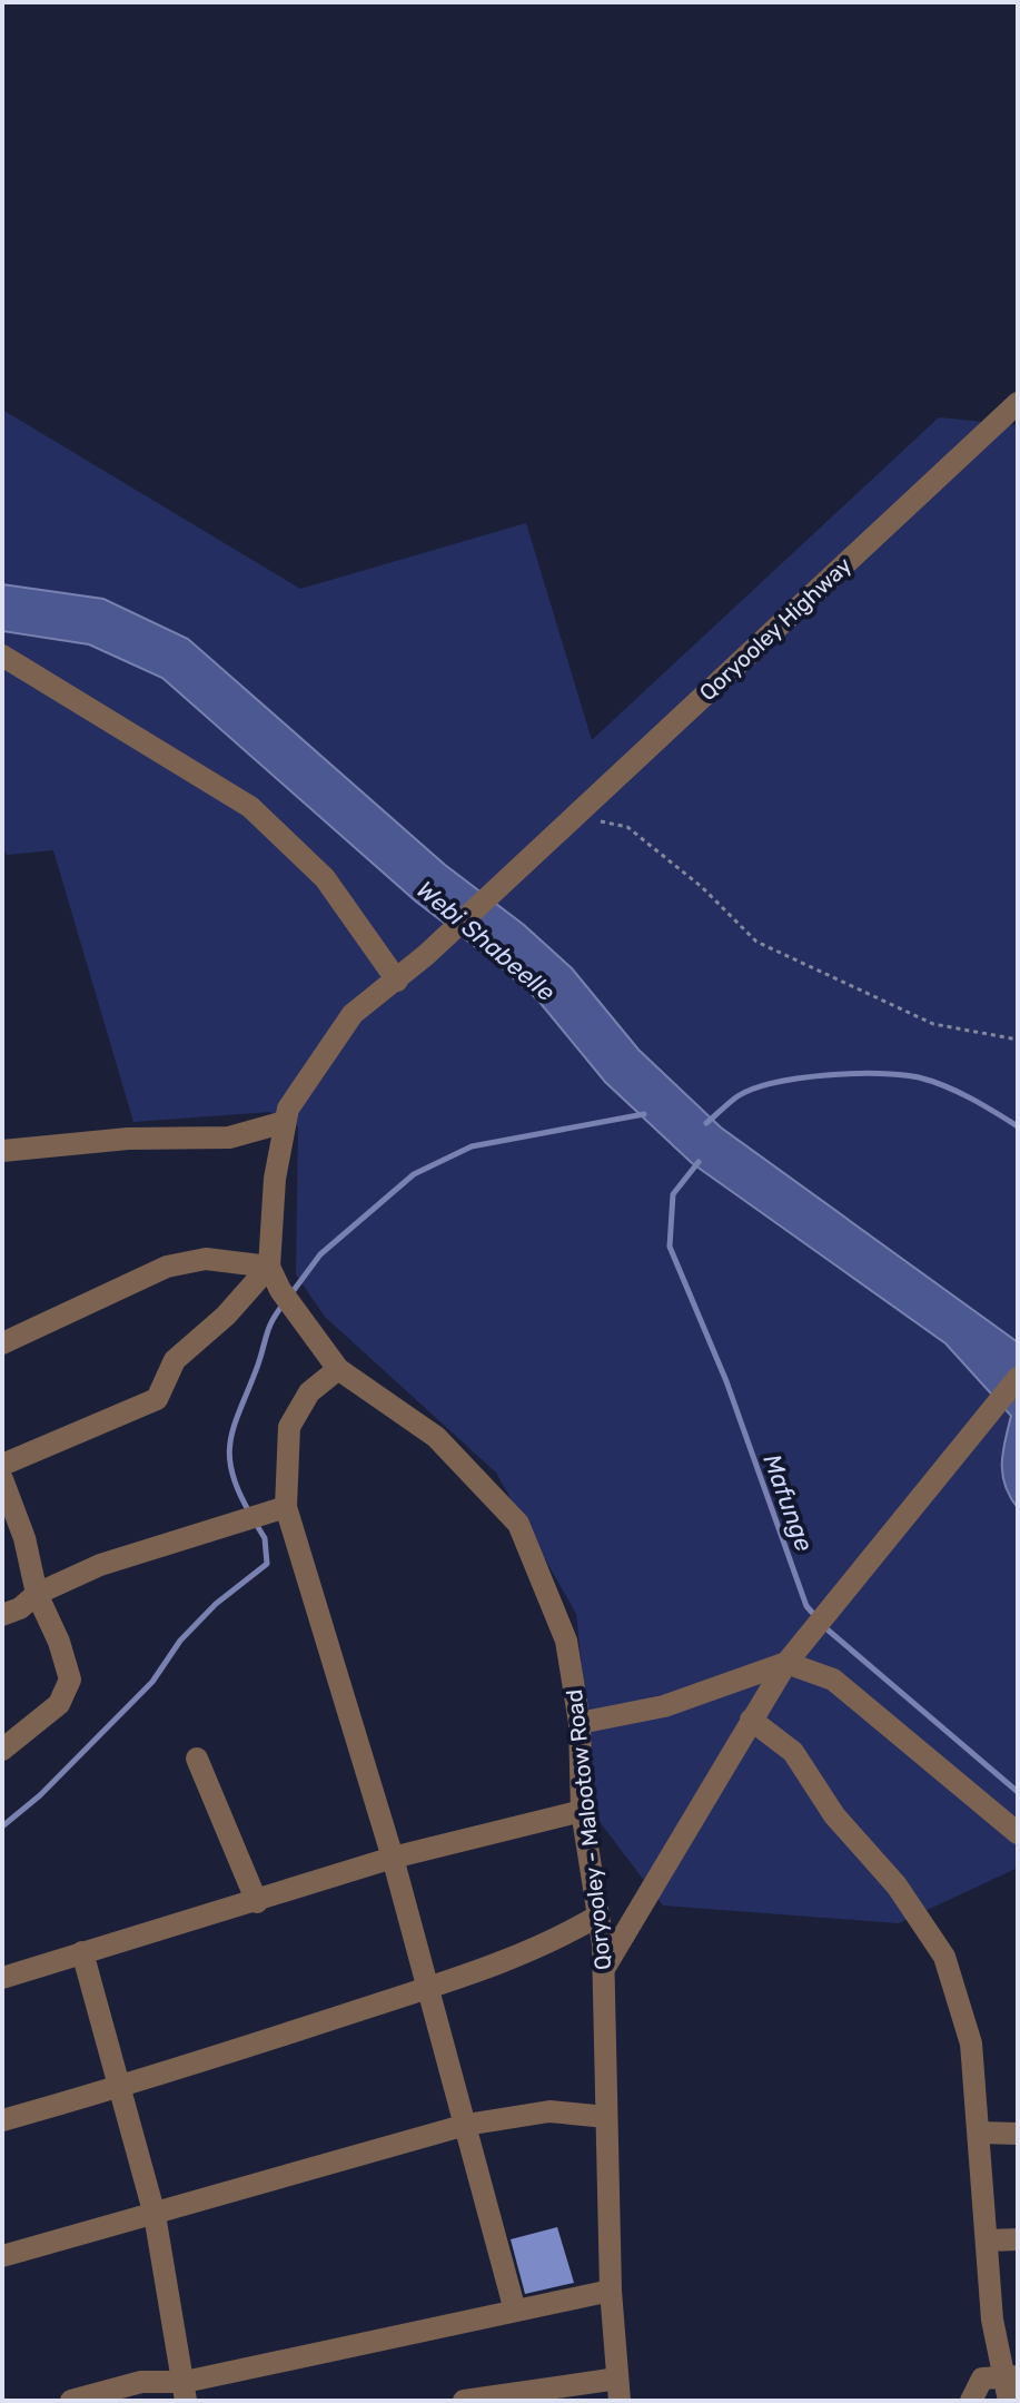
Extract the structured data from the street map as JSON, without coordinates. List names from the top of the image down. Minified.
{"streets":{"street":["Qoryooley Highway","Qoryooley - Malootow Road"]},"water":["Webi Shabeelle","Mafunge"]}
